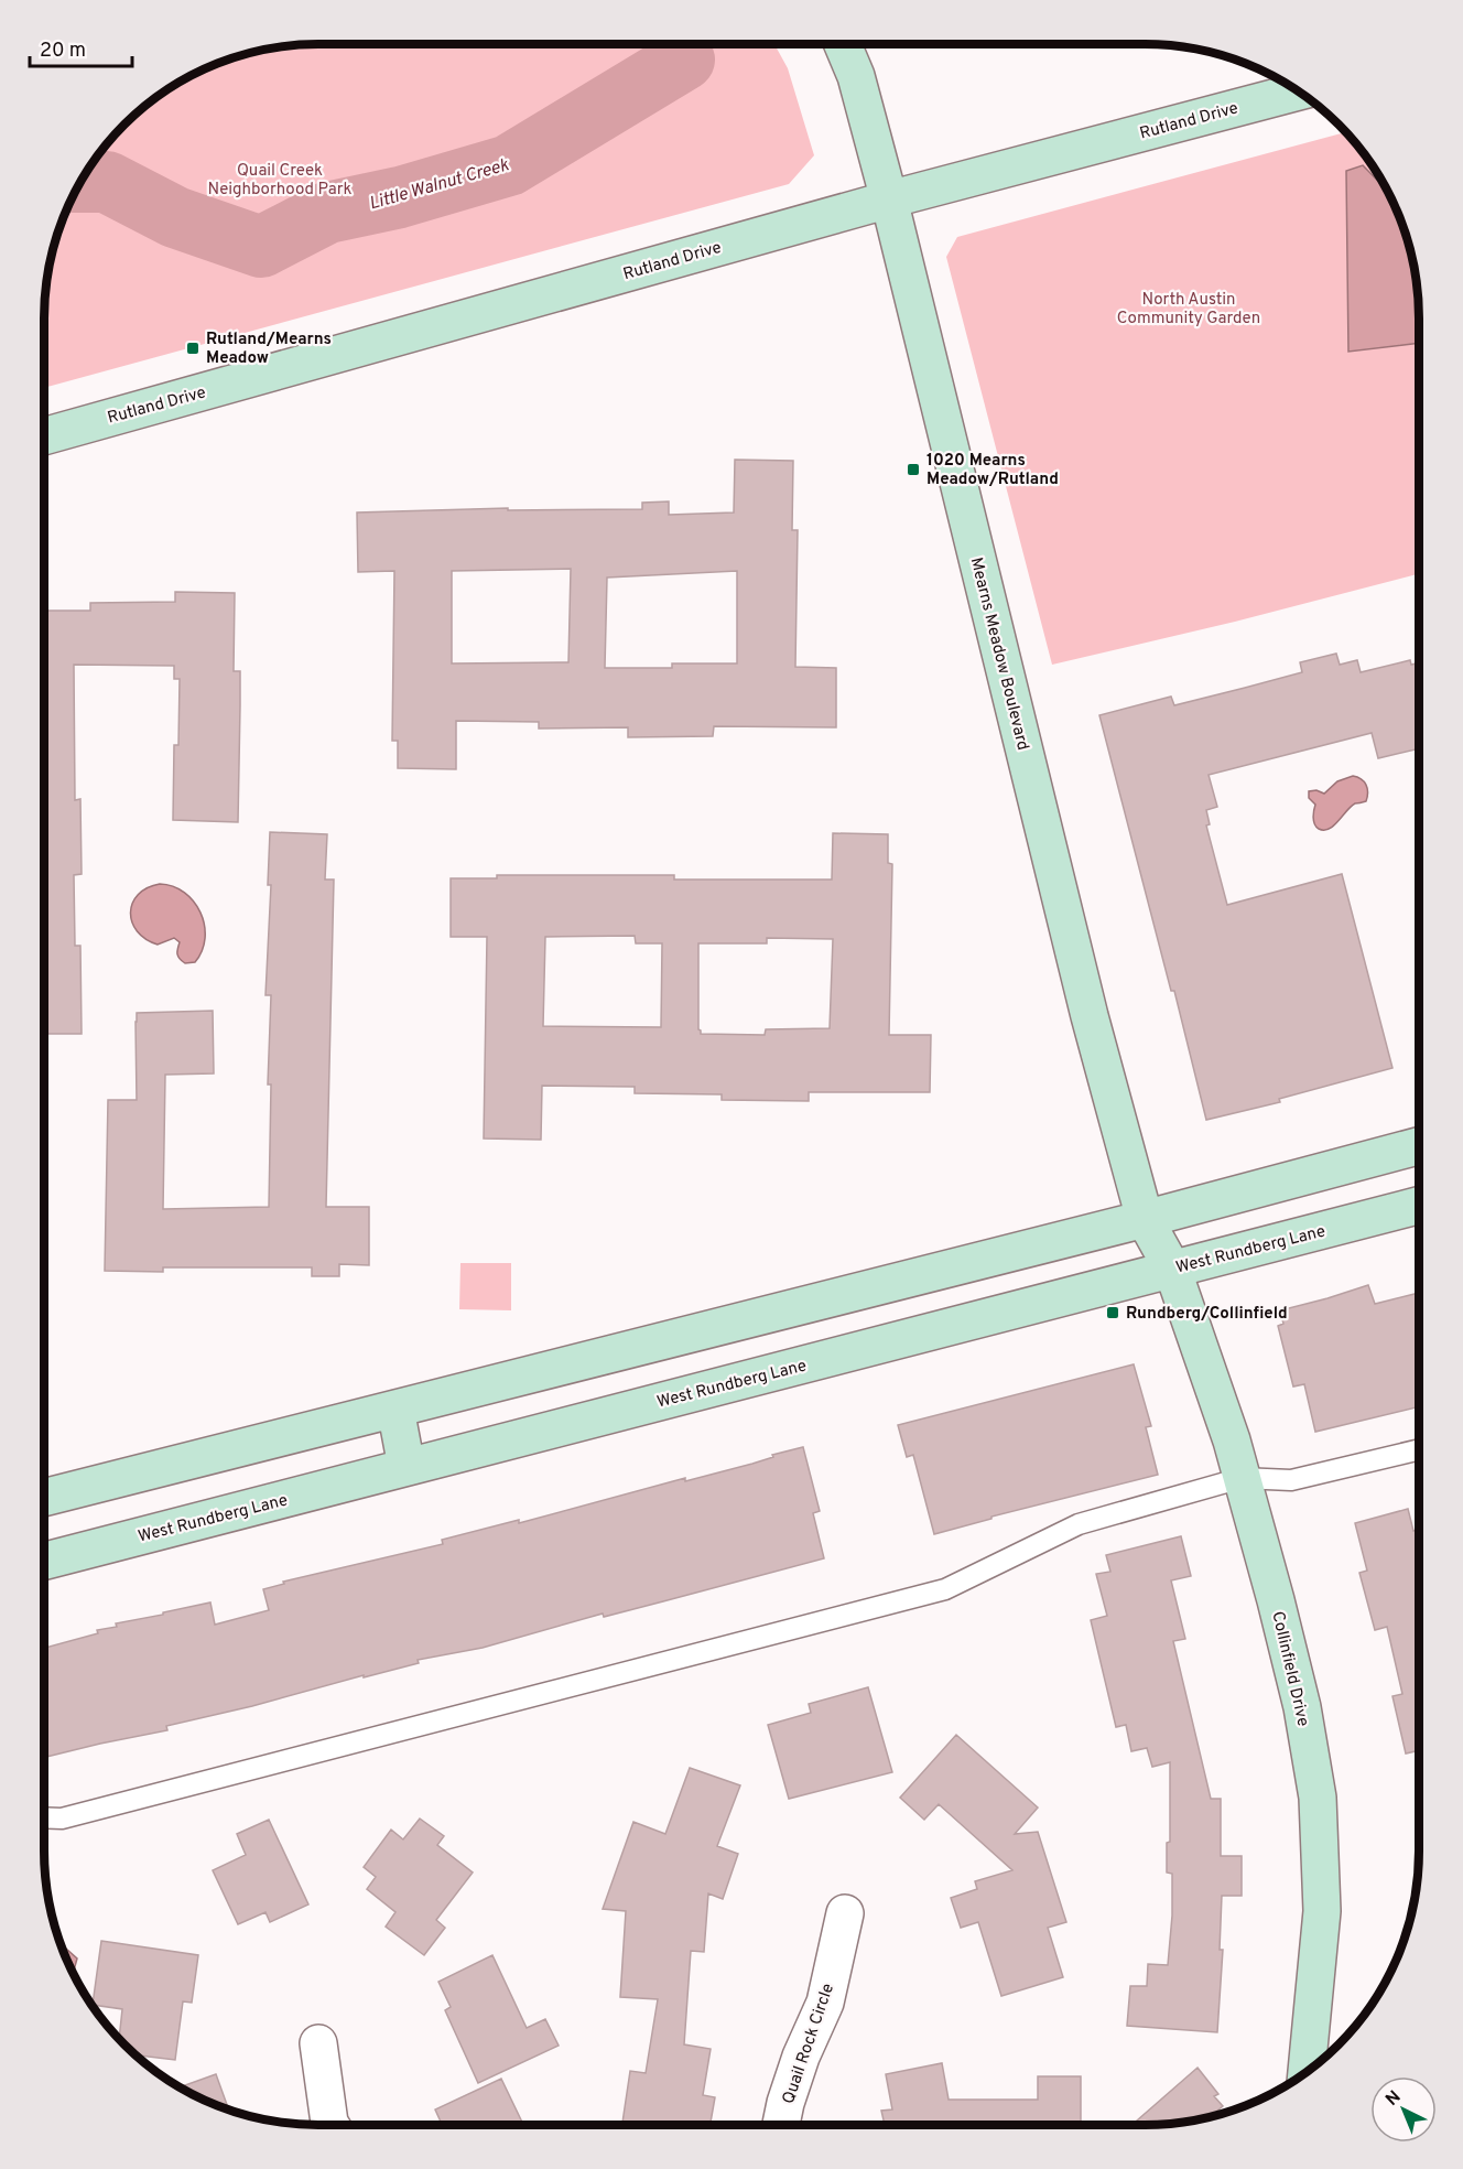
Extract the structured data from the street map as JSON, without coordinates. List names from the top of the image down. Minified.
{"streets":{"street":["Rutland Drive","Mearns Meadow Boulevard","West Rundberg Lane","Collinfield Drive","Quail Rock Circle"]},"crossings":[["Rutland Drive","Mearns Meadow Boulevard"],["Mearns Meadow Boulevard","West Rundberg Lane"],["Mearns Meadow Boulevard","Collinfield Drive"],["West Rundberg Lane","Collinfield Drive"]],"water":["Little Walnut Creek"],"parks":["Quail Creek Neighborhood Park","North Austin Community Garden"],"places":{"transit":["Rutland/Mearns Meadow","1020 Mearns Meadow/Rutland","Rundberg/Collinfield"]},"scale_bar":"20 m","north":"top left"}
